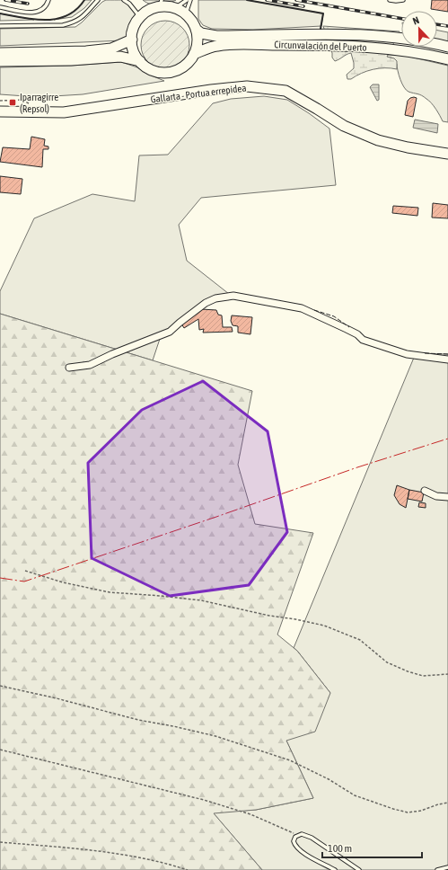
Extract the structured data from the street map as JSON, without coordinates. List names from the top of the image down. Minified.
{"streets":{"highway":["Circunvalación del Puerto","Gallarta - Portua errepidea"]},"places":{"transit":["Iparragirre (Repsol)"]},"scale_bar":"100 m","north":"top"}
